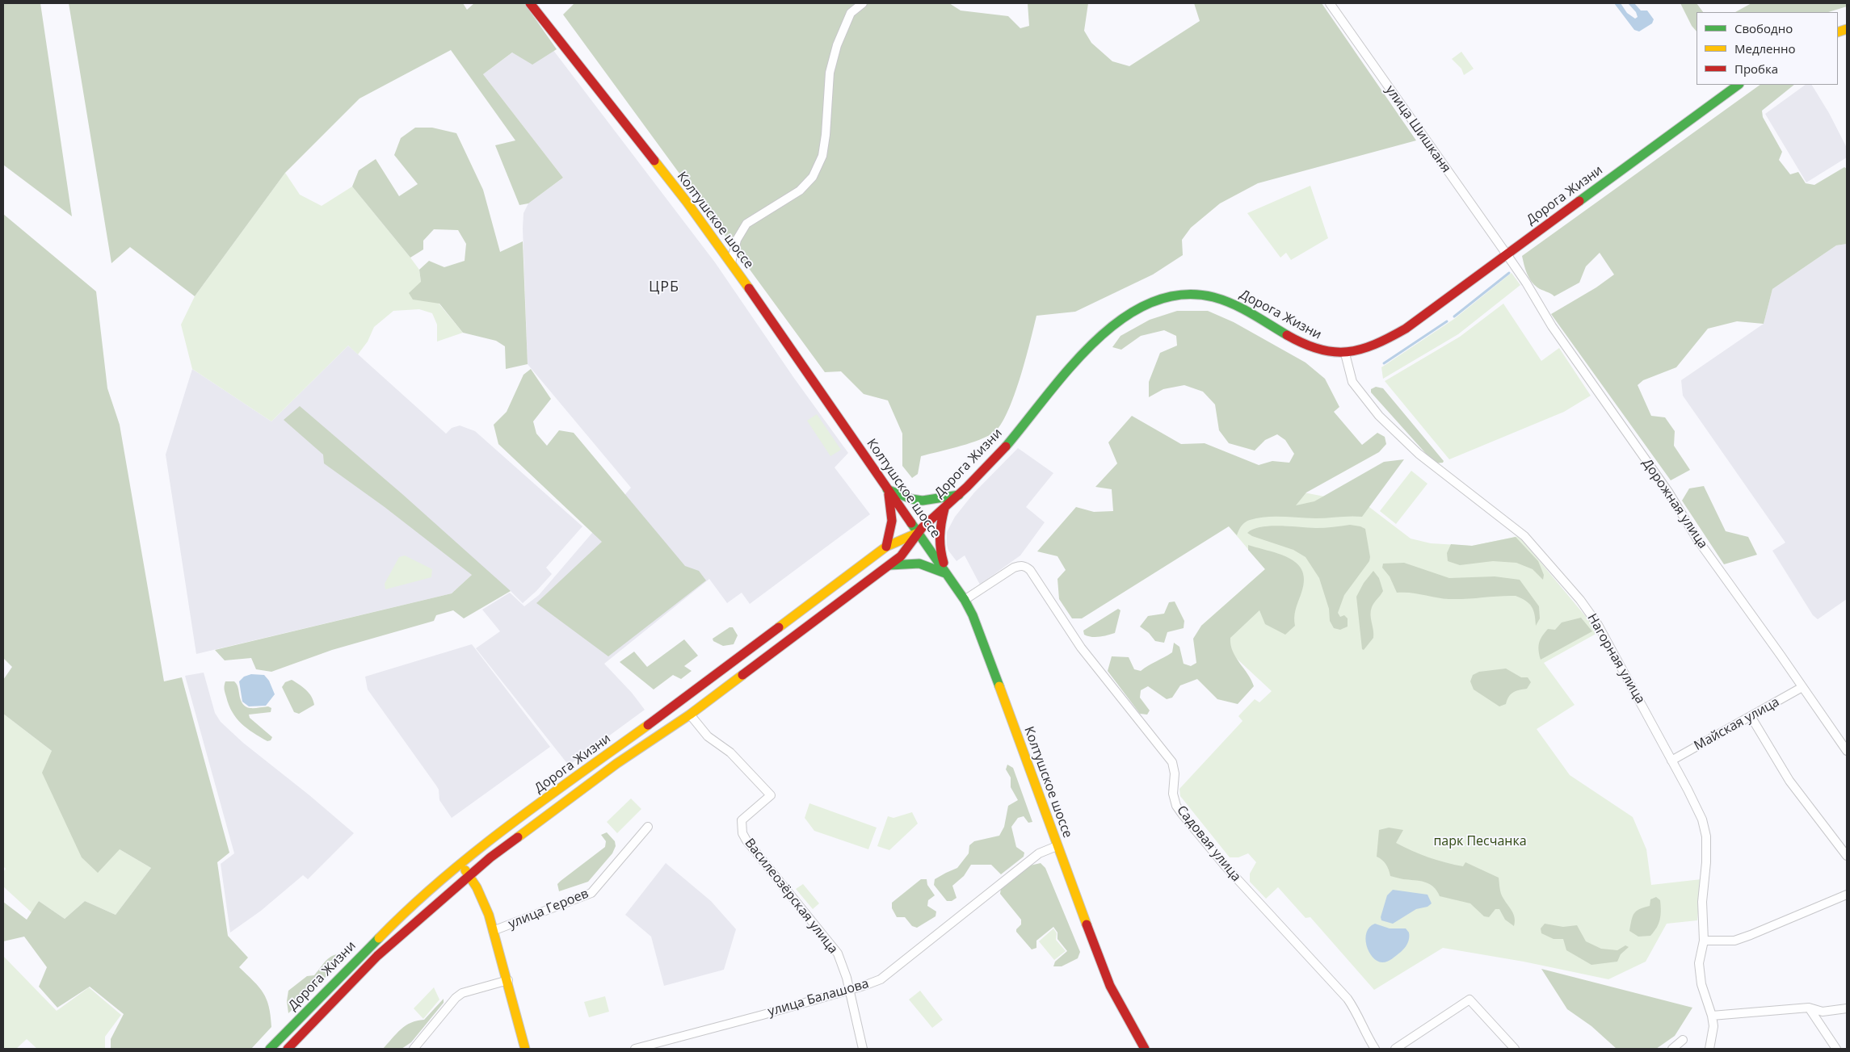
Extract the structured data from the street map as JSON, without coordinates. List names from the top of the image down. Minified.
{"streets":{"main road":["Дорога Жизни","Колтушское шоссе"],"street":["улица Шишканя","Дорожная улица","Нагорная улица","Майская улица","Садовая улица","Василеозёрская улица","улица Героев","улица Балашова"]},"crossings":[["улица Шишканя","Дорога Жизни"],["улица Шишканя","Дорожная улица"],["Дорога Жизни","Колтушское шоссе"],["Дорога Жизни","Дорожная улица"],["Дорога Жизни","Нагорная улица"],["Дорога Жизни","Василеозёрская улица"],["Колтушское шоссе","Садовая улица"],["Колтушское шоссе","улица Балашова"],["Дорожная улица","Майская улица"],["Нагорная улица","Майская улица"],["Василеозёрская улица","улица Балашова"]],"districts":["ЦРБ"],"parks":["парк Песчанка"],"legend":["Свободно","Медленно","Пробка"]}
